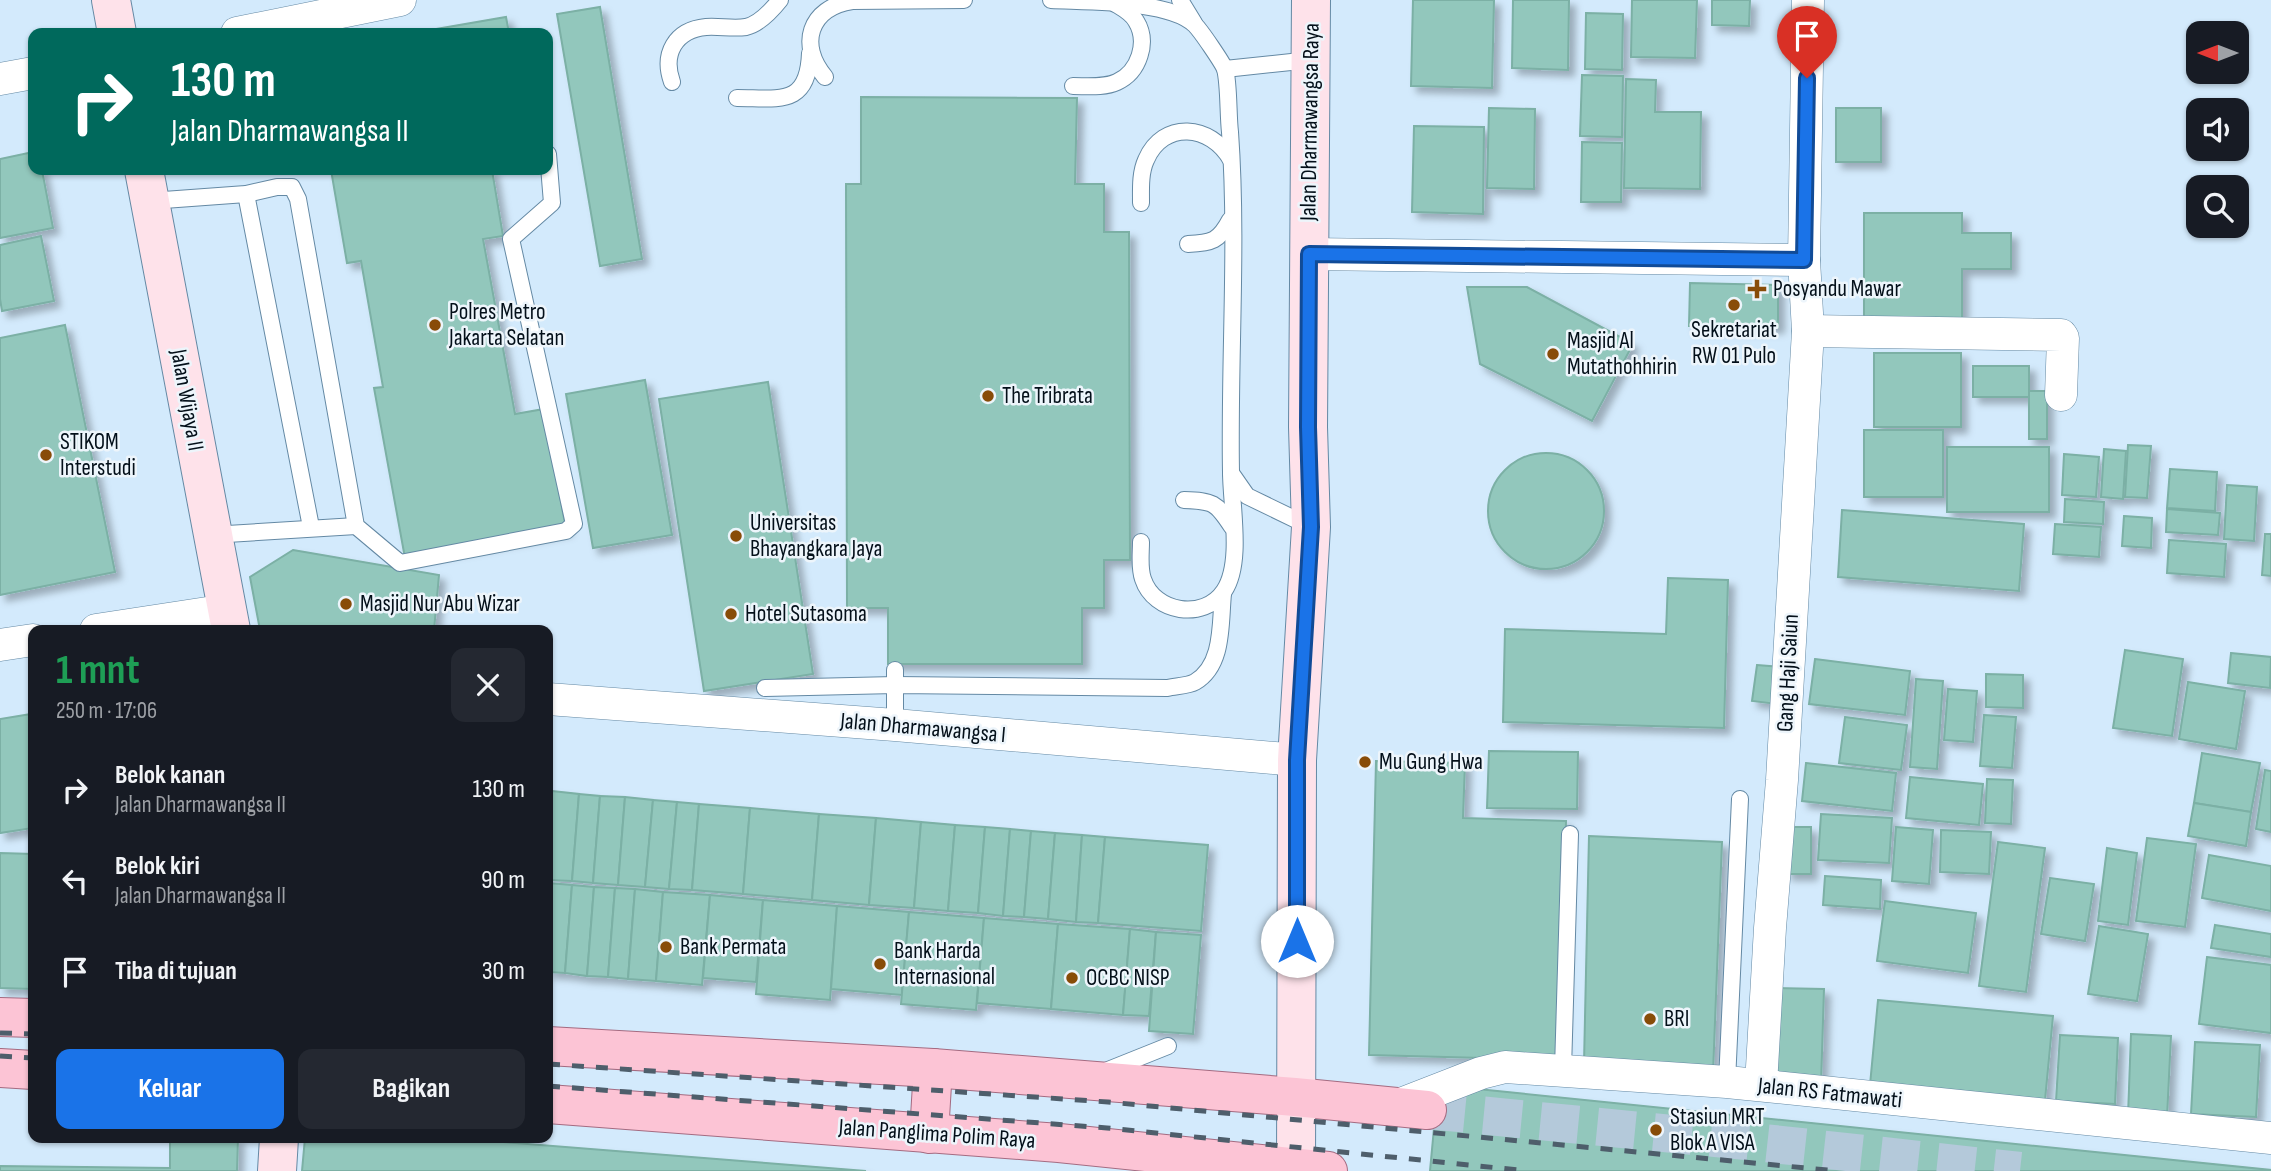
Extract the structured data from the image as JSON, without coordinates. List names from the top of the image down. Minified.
{"streets":{"main road":["Jalan RS Fatmawati","Jalan Panglima Polim Raya"],"street":["Jalan Dharmawangsa Raya","Jalan Wijaya II","Gang Haji Saiun","Jalan Dharmawangsa I"]},"crossings":[["Jalan Dharmawangsa Raya","Jalan Dharmawangsa I"],["Jalan Dharmawangsa Raya","Jalan RS Fatmawati"],["Jalan Dharmawangsa Raya","Jalan Panglima Polim Raya"],["Gang Haji Saiun","Jalan RS Fatmawati"]],"places":{"health":["Posyandu Mawar"],"other":["Sekretariat RW 01 Pulo","Polres Metro Jakarta Selatan","Masjid Al Mutathohhirin","The Tribrata","STIKOM Interstudi","Universitas Bhayangkara Jaya","Masjid Nur Abu Wizar","Hotel Sutasoma","Mu Gung Hwa","Bank Permata","Bank Harda Internasional","OCBC NISP","BRI","Stasiun MRT Blok A VISA"]},"north":"left","page":{"turn":["130 m","Jalan Dharmawangsa II"],"heading":["1 mnt","250 m · 17:06"],"list":[{"name":"Belok kanan","note":"Jalan Dharmawangsa II","value":"130 m"},{"name":"Belok kiri","note":"Jalan Dharmawangsa II","value":"90 m"},{"name":"Tiba di tujuan","value":"30 m"}],"buttons":["Keluar","Bagikan"]}}
